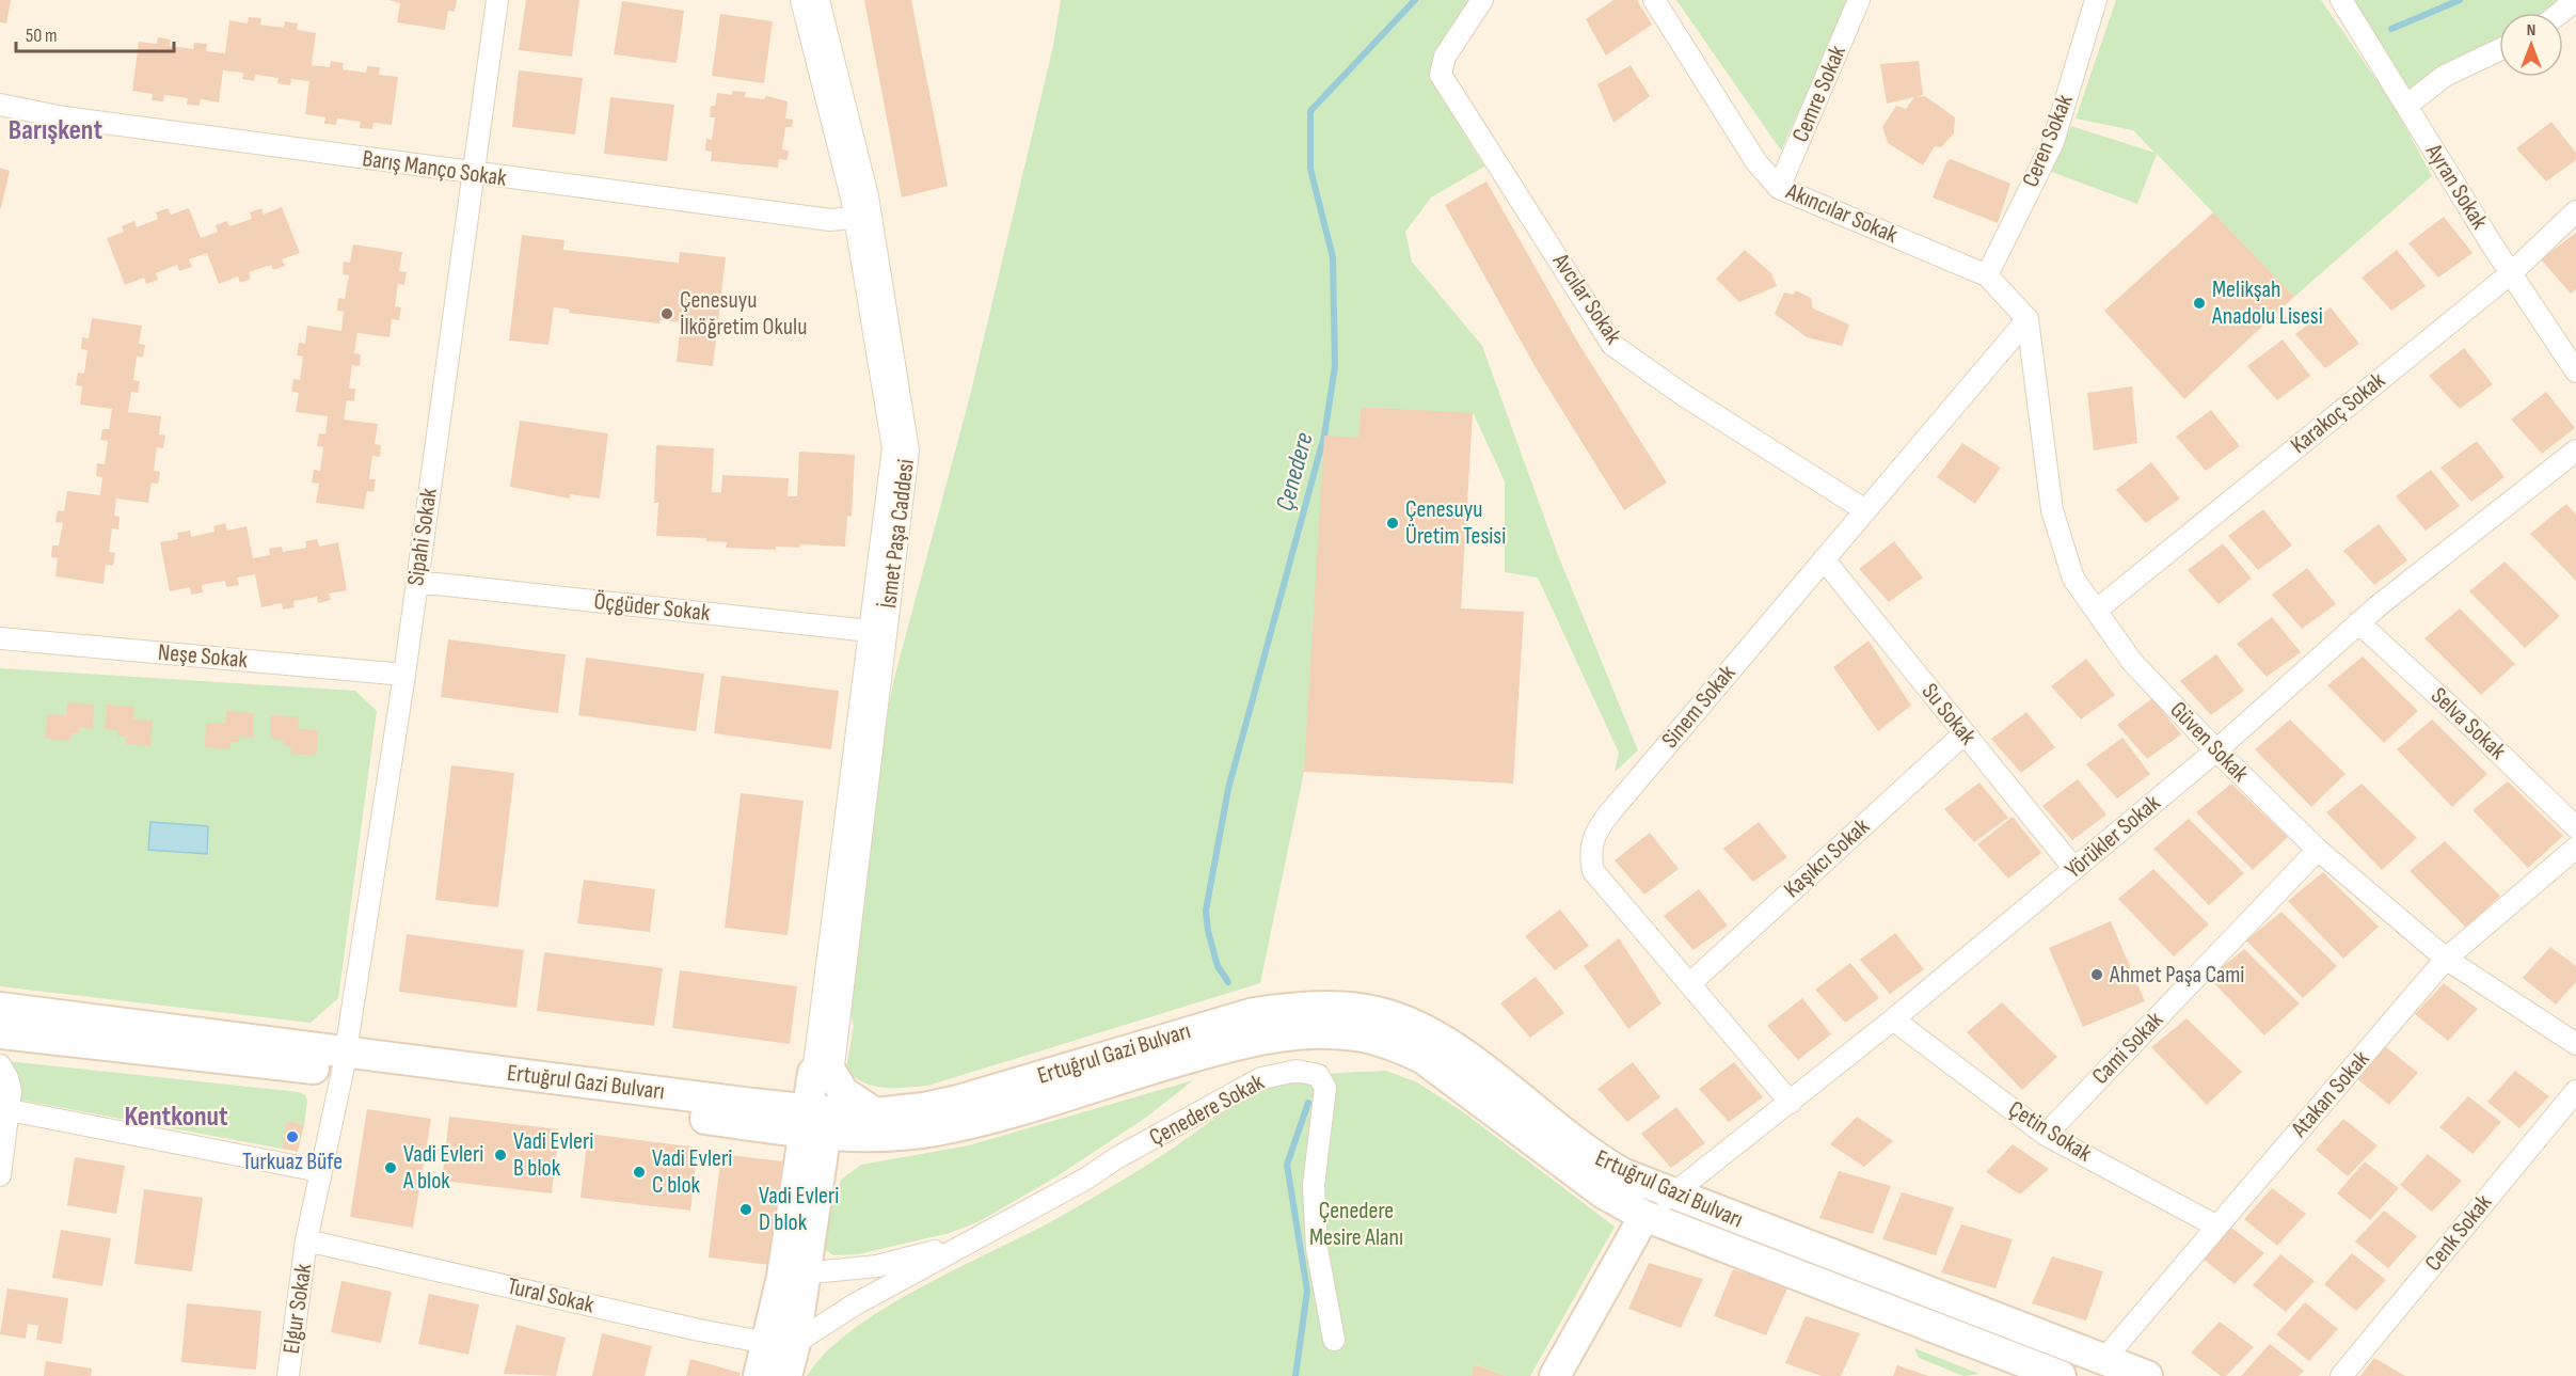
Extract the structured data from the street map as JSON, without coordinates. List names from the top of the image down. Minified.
{"streets":{"main road":["Ertuğrul Gazi Bulvarı"],"street":["Cemre Sokak","Ceren Sokak","Barış Manço Sokak","Ayran Sokak","Akıncılar Sokak","Avcılar Sokak","Karakoç Sokak","İsmet Paşa Caddesi","Sipahi Sokak","Öçgüder Sokak","Neşe Sokak","Sinem Sokak","Su Sokak","Selva Sokak","Güven Sokak","Yörükler Sokak","Kaşıkcı Sokak","Cami Sokak","Atakan Sokak","Çenedere Sokak","Çetin Sokak","Cenk Sokak","Tural Sokak","Elgur Sokak"]},"crossings":[["Cemre Sokak","Akıncılar Sokak"],["Ceren Sokak","Akıncılar Sokak"],["Barış Manço Sokak","İsmet Paşa Caddesi"],["Barış Manço Sokak","Sipahi Sokak"],["Ayran Sokak","Karakoç Sokak"],["Akıncılar Sokak","Sinem Sokak"],["Akıncılar Sokak","Güven Sokak"],["Avcılar Sokak","Sinem Sokak"],["Karakoç Sokak","Güven Sokak"],["İsmet Paşa Caddesi","Öçgüder Sokak"],["Sipahi Sokak","Öçgüder Sokak"],["Sipahi Sokak","Neşe Sokak"],["Sipahi Sokak","Ertuğrul Gazi Bulvarı"],["Sipahi Sokak","Elgur Sokak"],["Sinem Sokak","Su Sokak"],["Sinem Sokak","Güven Sokak"],["Sinem Sokak","Yörükler Sokak"],["Sinem Sokak","Kaşıkcı Sokak"],["Su Sokak","Yörükler Sokak"],["Su Sokak","Kaşıkcı Sokak"],["Selva Sokak","Yörükler Sokak"],["Güven Sokak","Yörükler Sokak"],["Güven Sokak","Cami Sokak"],["Güven Sokak","Atakan Sokak"],["Yörükler Sokak","Ertuğrul Gazi Bulvarı"],["Yörükler Sokak","Çetin Sokak"],["Cami Sokak","Çetin Sokak"],["Ertuğrul Gazi Bulvarı","Atakan Sokak"],["Atakan Sokak","Çetin Sokak"],["Çenedere Sokak","Tural Sokak"],["Tural Sokak","Elgur Sokak"]],"districts":["Barışkent","Kentkonut"],"water":["Çenedere"],"parks":["Çenedere Mesire Alanı"],"places":["Melikşah Anadolu Lisesi","Çenesuyu İlköğretim Okulu","Çenesuyu Üretim Tesisi","Ahmet Paşa Cami","Turkuaz Büfe","Vadi Evleri B blok","Vadi Evleri A blok","Vadi Evleri C blok","Vadi Evleri D blok"],"scale_bar":"50 m","north":"top"}
